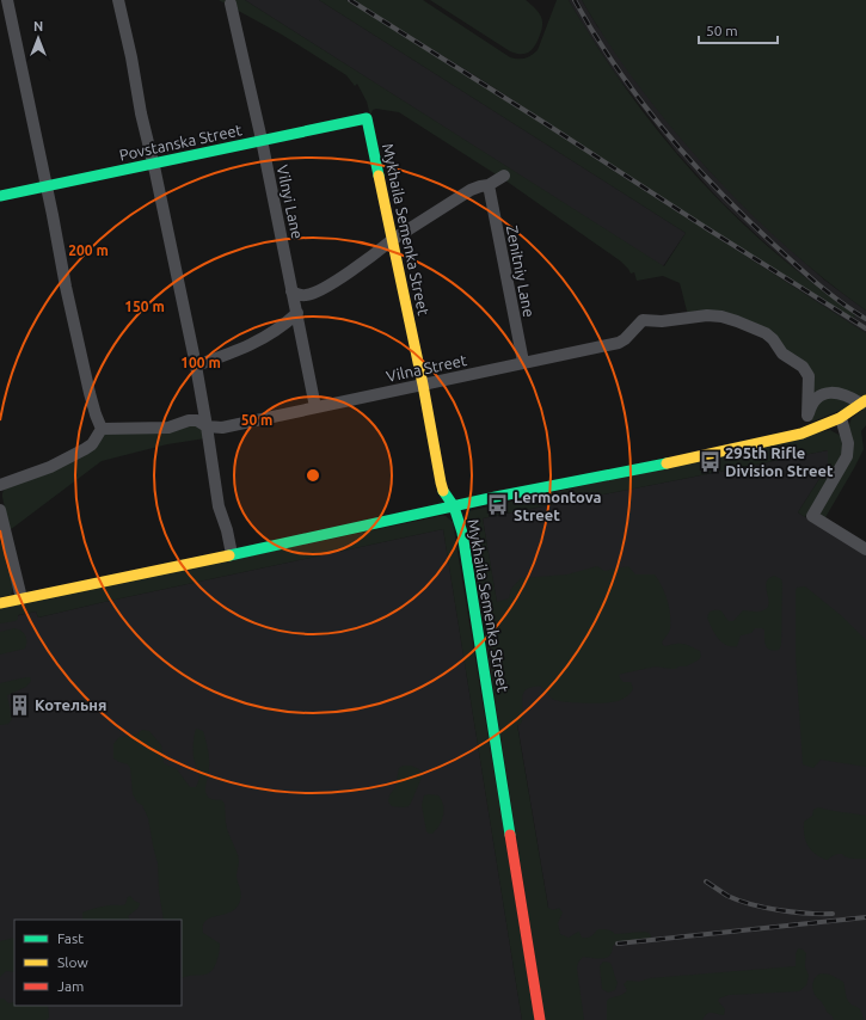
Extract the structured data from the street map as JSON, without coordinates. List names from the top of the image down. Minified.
{"streets":{"street":["Povstanska Street","Vilnyi Lane","Mykhaila Semenka Street","Zenitniy Lane","Vilna Street"]},"crossings":[["Povstanska Street","Vilnyi Lane"],["Povstanska Street","Mykhaila Semenka Street"],["Vilnyi Lane","Vilna Street"],["Mykhaila Semenka Street","Vilna Street"],["Zenitniy Lane","Vilna Street"]],"places":{"bus stop":["295th Rifle Division Street","Lermontova Street"],"building":["Котельня"]},"legend":["Fast","Slow","Jam"],"scale_bar":"50 m","north":"top","rings":["200 m","150 m","100 m","50 m"]}
